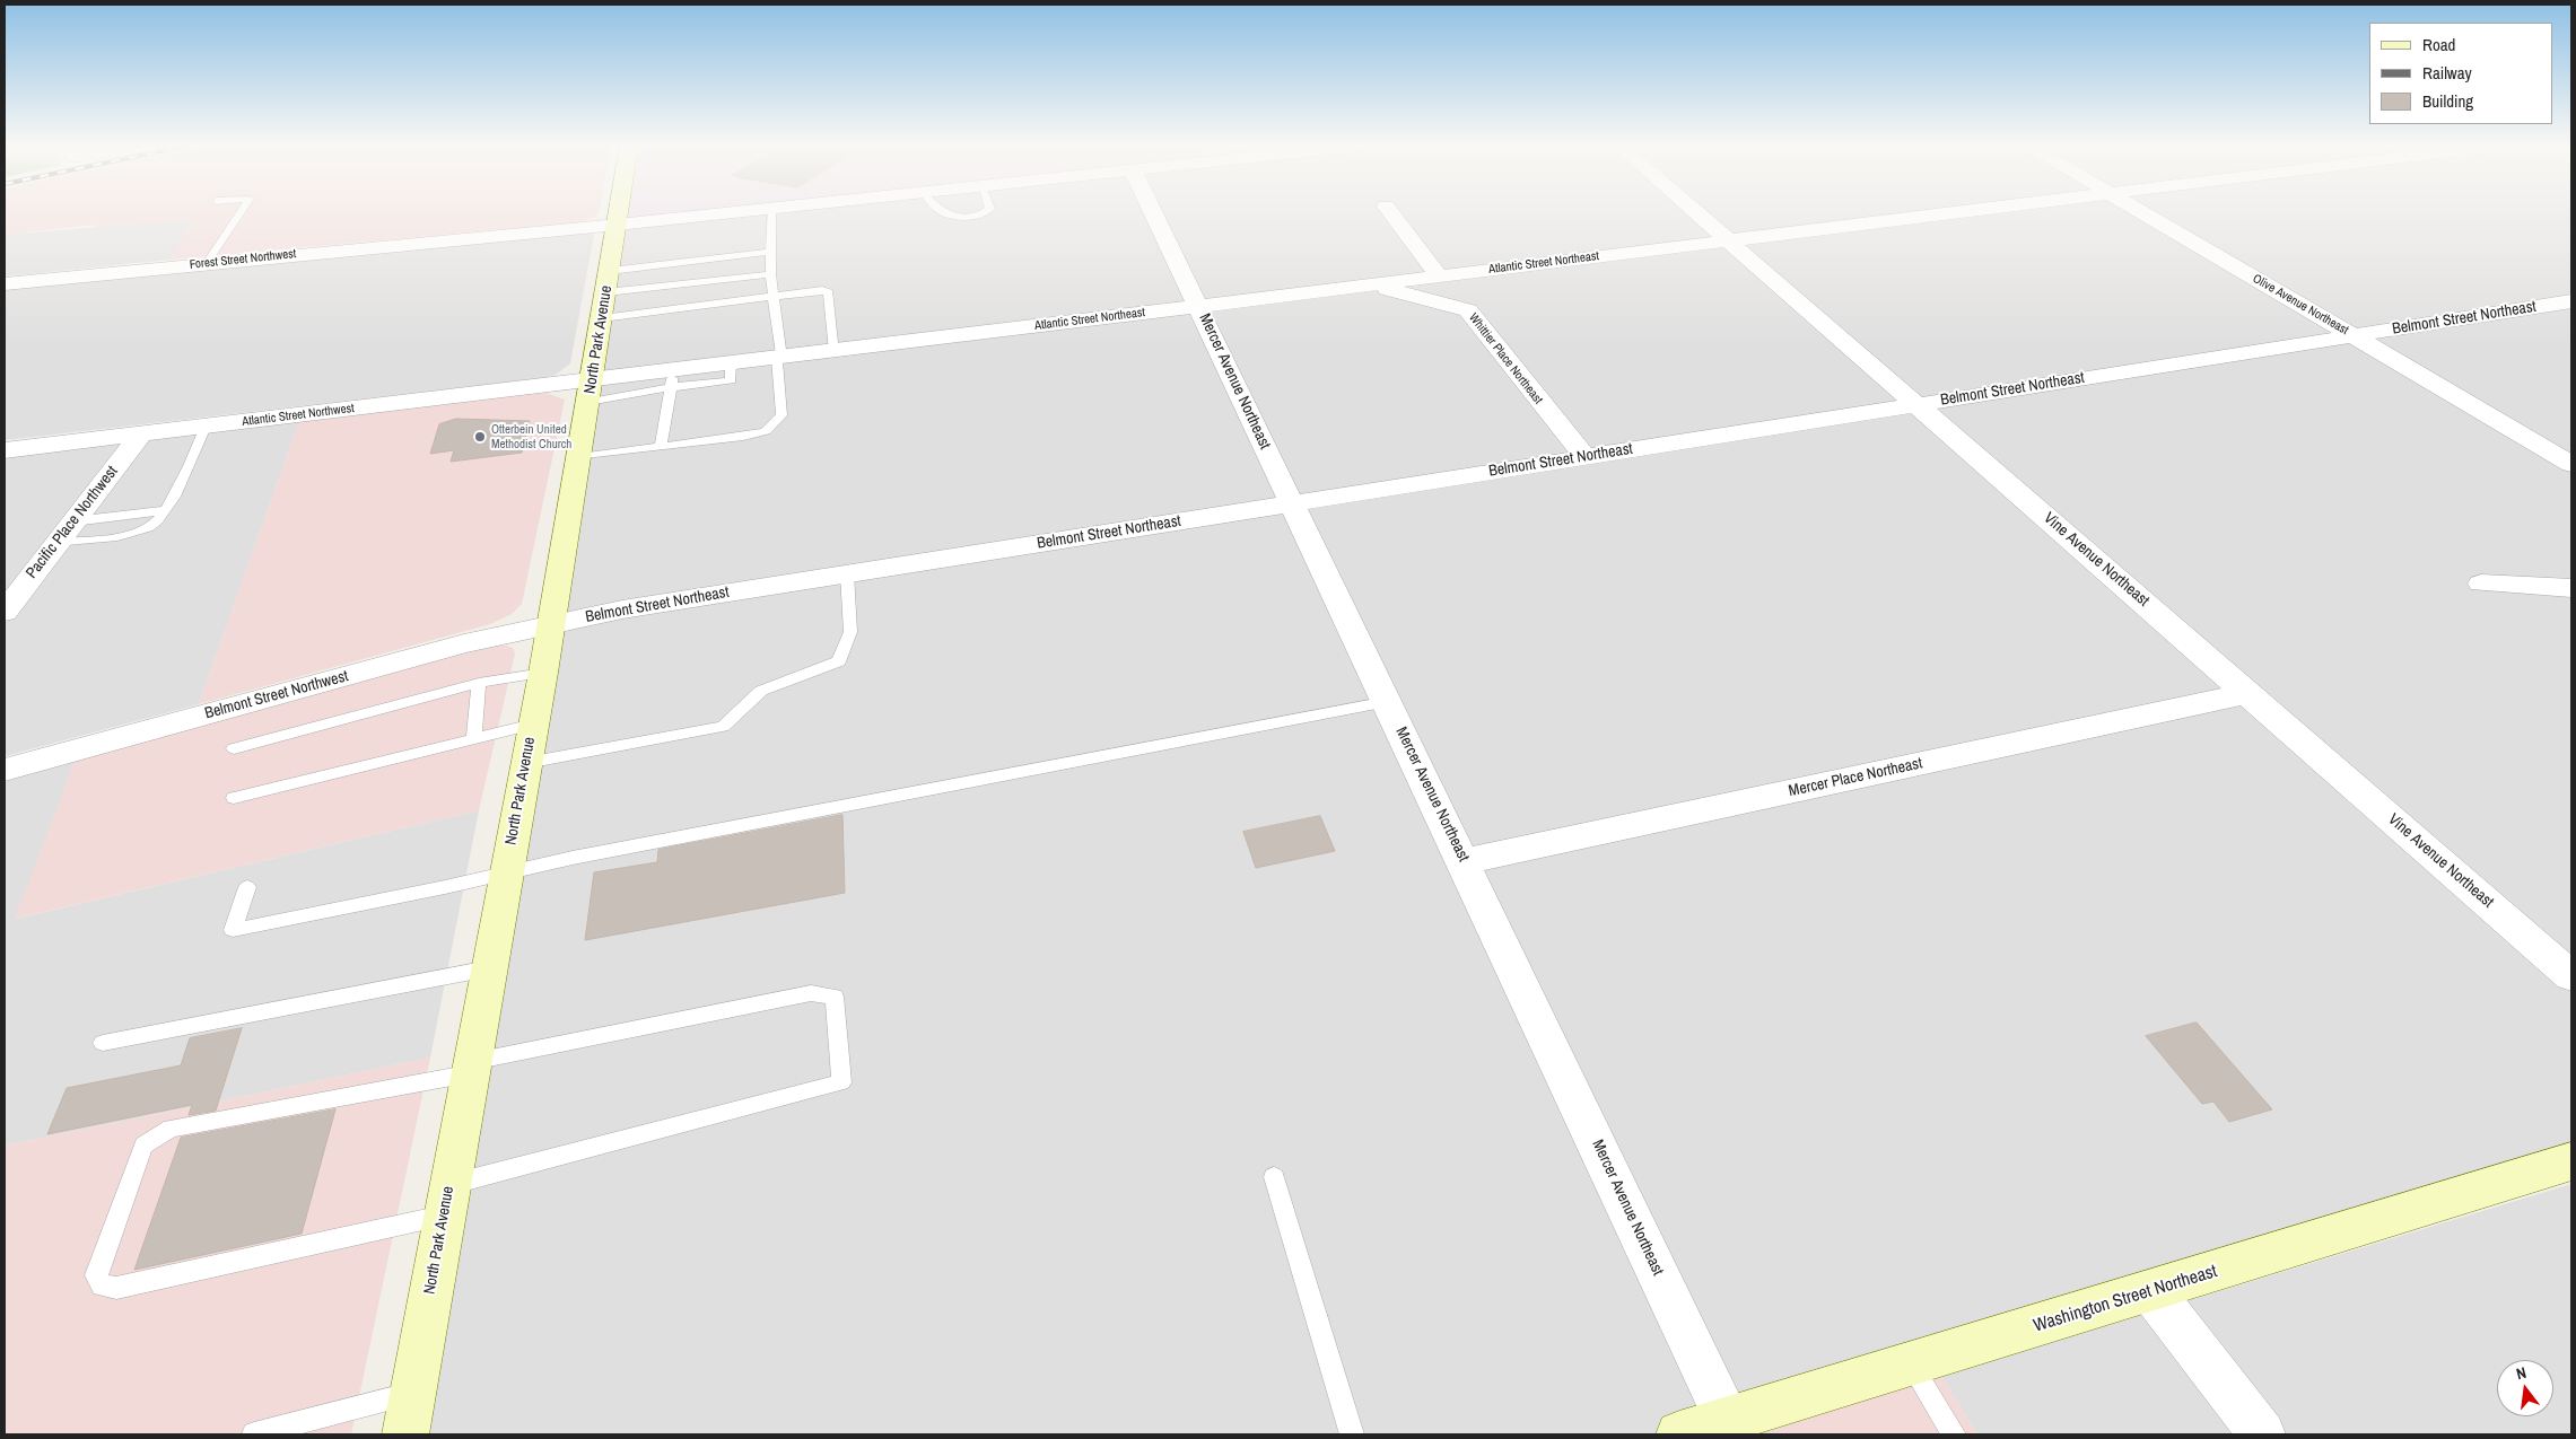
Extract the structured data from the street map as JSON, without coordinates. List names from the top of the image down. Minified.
{"streets":{"street":["Forest Street Northwest","Atlantic Street Northeast","Olive Avenue Northeast","Belmont Street Northeast","North Park Avenue","Whittier Place Northeast","Mercer Avenue Northeast","Atlantic Street Northwest","Pacific Place Northwest","Vine Avenue Northeast","Belmont Street Northwest","Mercer Place Northeast","Washington Street Northeast"]},"crossings":[["Forest Street Northwest","North Park Avenue"],["Atlantic Street Northeast","North Park Avenue"],["Atlantic Street Northeast","Whittier Place Northeast"],["Atlantic Street Northeast","Mercer Avenue Northeast"],["Atlantic Street Northeast","Atlantic Street Northwest"],["Atlantic Street Northeast","Vine Avenue Northeast"],["Olive Avenue Northeast","Belmont Street Northeast"],["Belmont Street Northeast","North Park Avenue"],["Belmont Street Northeast","Whittier Place Northeast"],["Belmont Street Northeast","Mercer Avenue Northeast"],["Belmont Street Northeast","Vine Avenue Northeast"],["Belmont Street Northeast","Belmont Street Northwest"],["North Park Avenue","Atlantic Street Northwest"],["North Park Avenue","Belmont Street Northwest"],["Mercer Avenue Northeast","Mercer Place Northeast"],["Mercer Avenue Northeast","Washington Street Northeast"],["Atlantic Street Northwest","Pacific Place Northwest"],["Vine Avenue Northeast","Mercer Place Northeast"]],"places":["Otterbein United Methodist Church"],"legend":["Road","Railway","Building"],"north":"top"}
